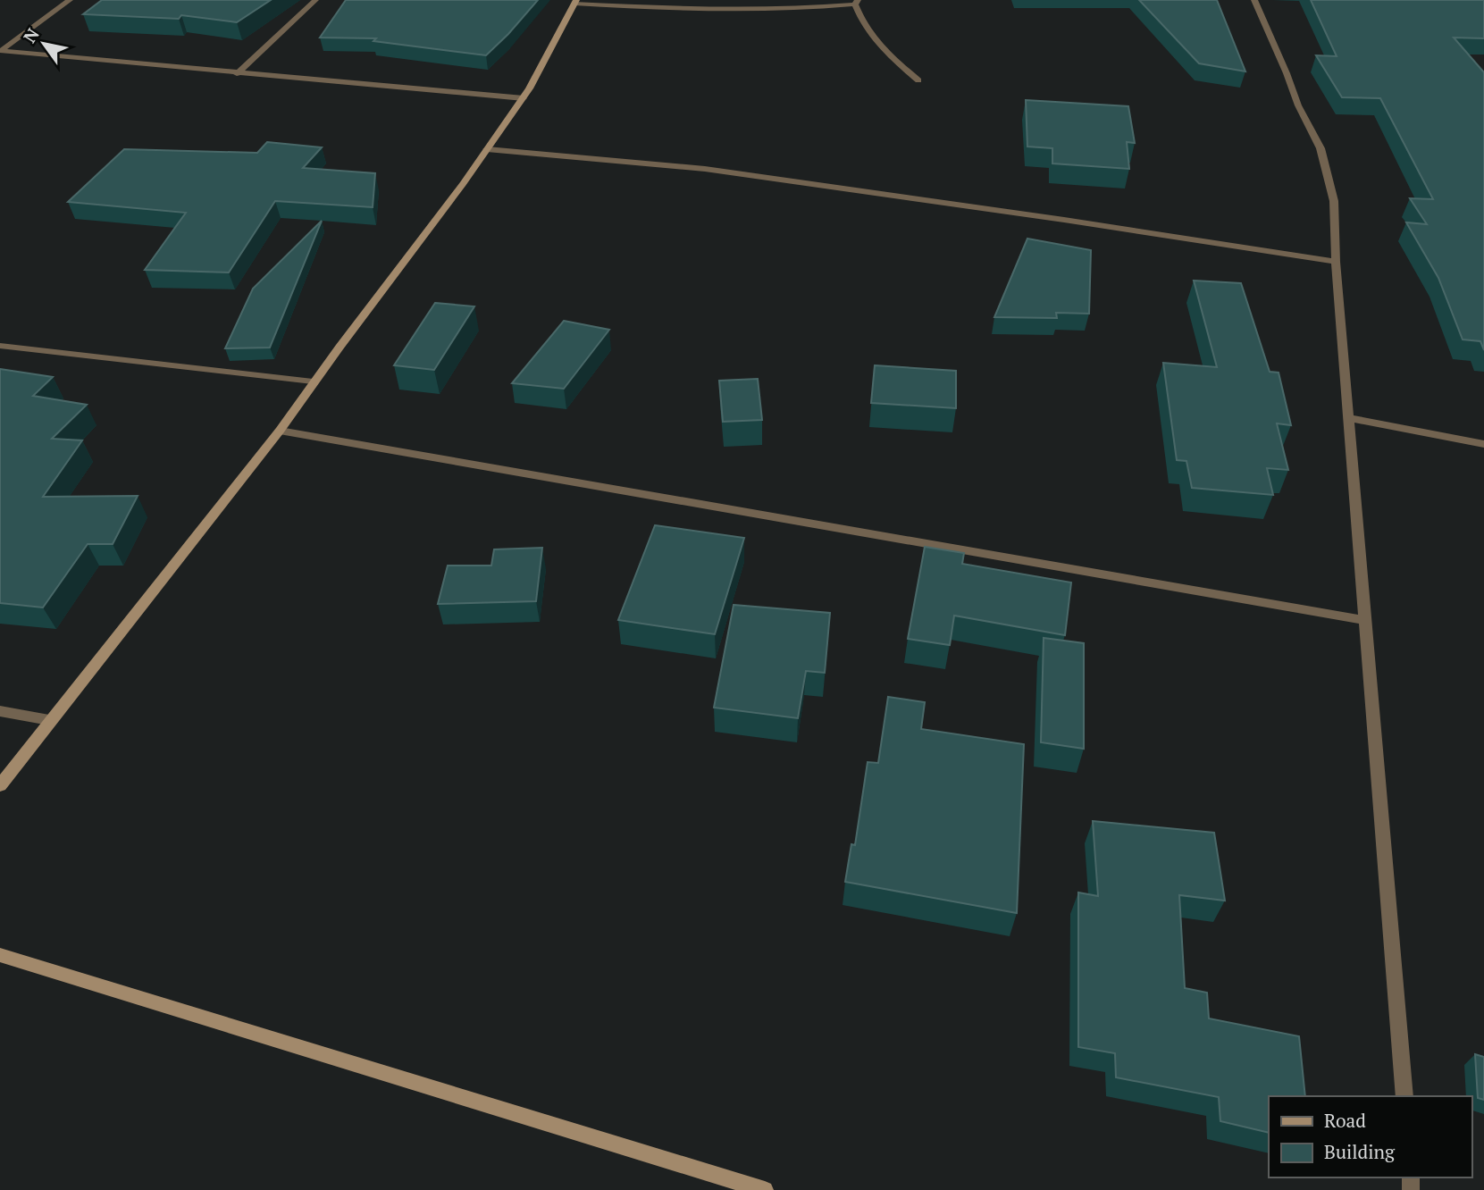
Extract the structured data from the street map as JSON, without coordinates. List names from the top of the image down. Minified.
{"legend":["Road","Building"],"north":"top left"}
